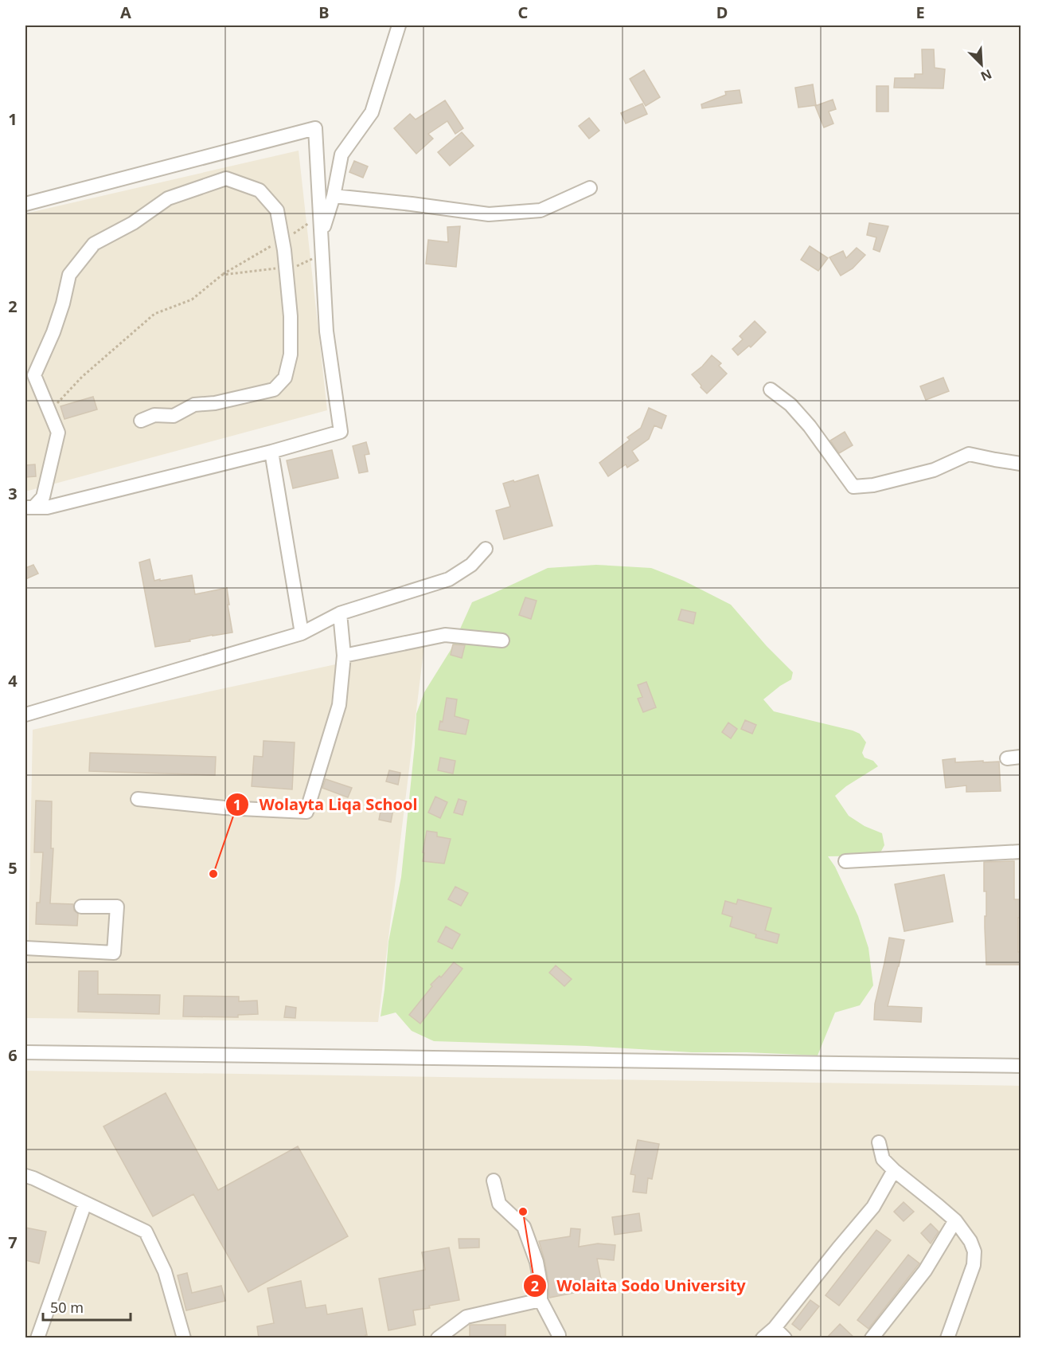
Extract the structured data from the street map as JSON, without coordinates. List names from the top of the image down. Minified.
{"places":["Wolayta Liqa School","Wolaita Sodo University"],"scale_bar":"50 m","north":"bottom right","grid":{"columns":["A","B","C","D","E"],"rows":["1","2","3","4","5","6","7"]}}
